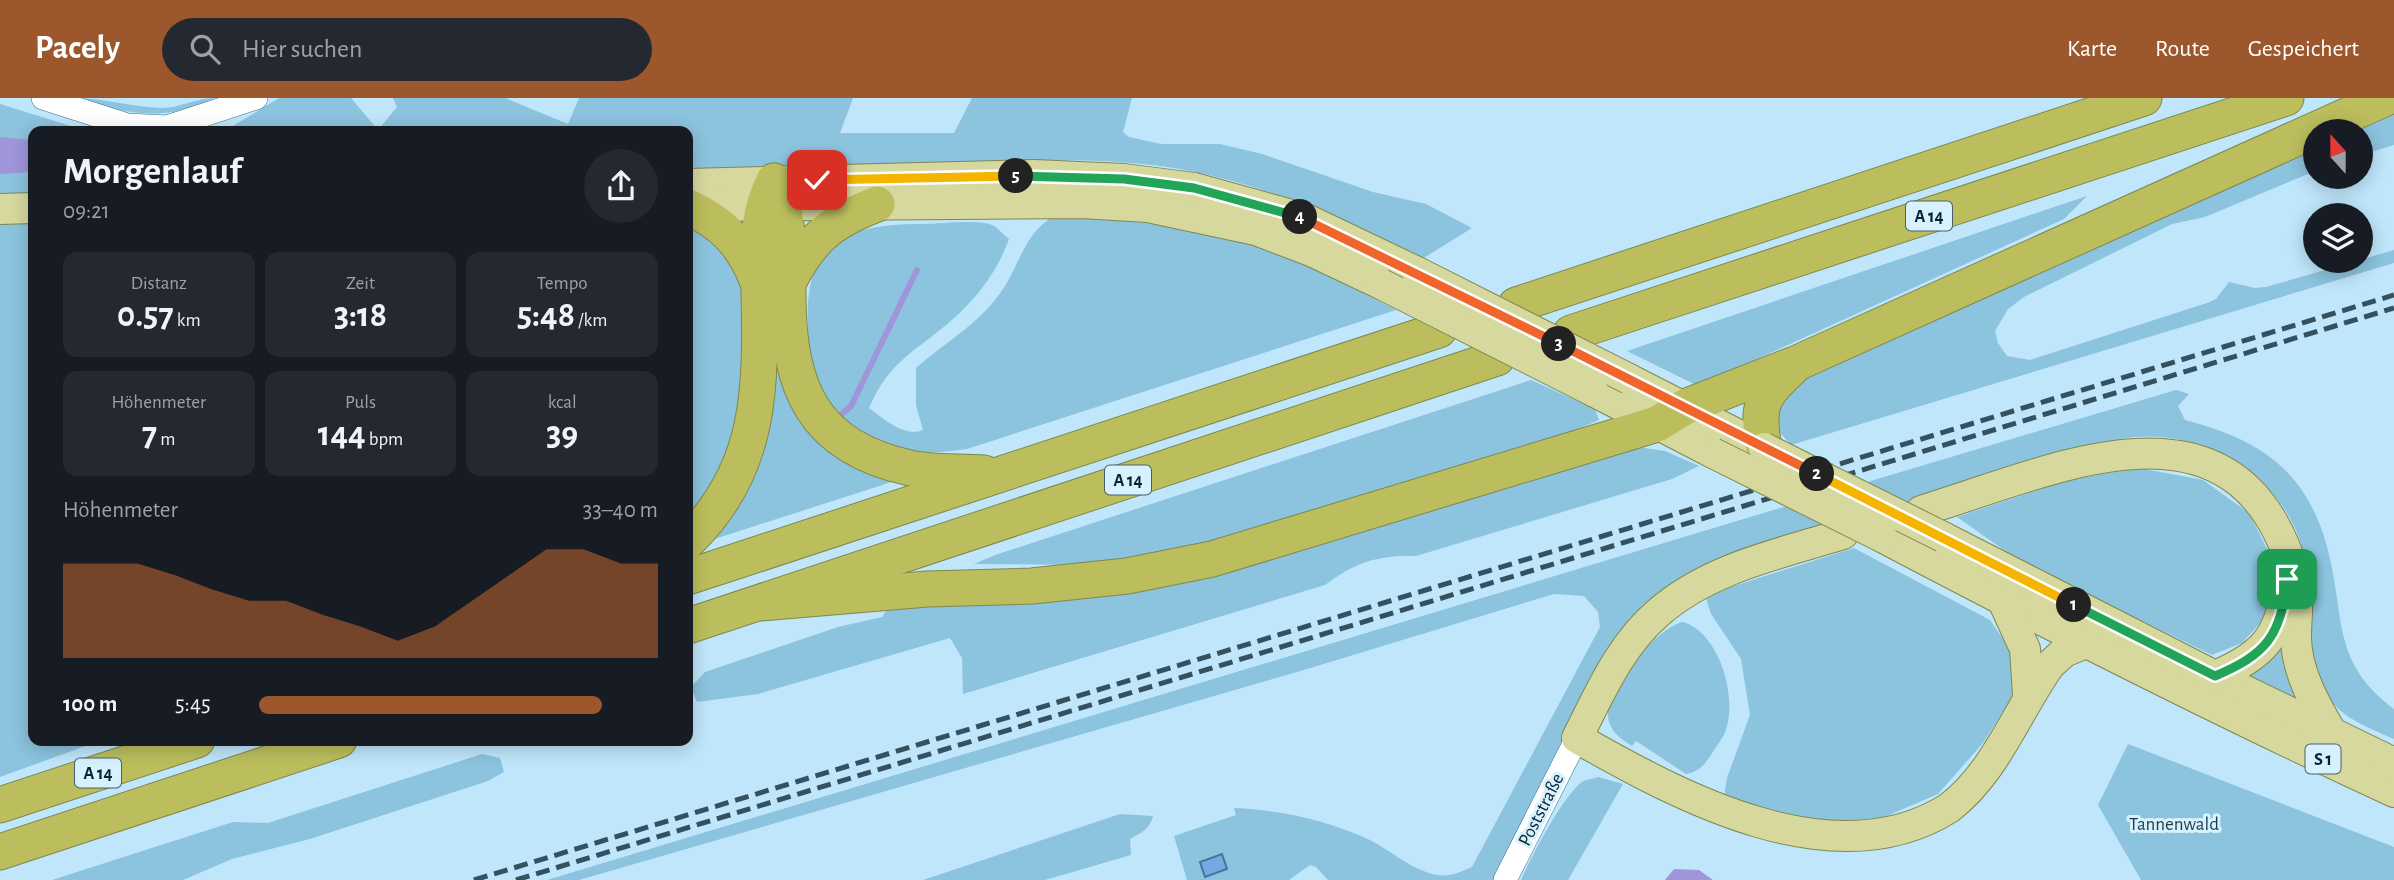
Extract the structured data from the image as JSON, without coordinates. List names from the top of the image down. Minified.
{"streets":{"highway":["A 14"],"main road":["S 1"],"street":["Poststraße"]},"parks":["Tannenwald"],"north":"top","page":{"header":"Pacely","search":"Hier suchen","nav":["Karte","Route","Gespeichert"],"heading":["Morgenlauf","09:21"],"pins":["5","4","3","2","1"],"stats":[["Distanz","0.57 km"],["Zeit","3:18"],["Tempo","5:48 /km"],["Höhenmeter","7 m"],["Puls","144 bpm"],["kcal","39"]],"chart":["Höhenmeter","33–40 m"],"list":[{"name":"100 m","note":"5:45"}]}}
